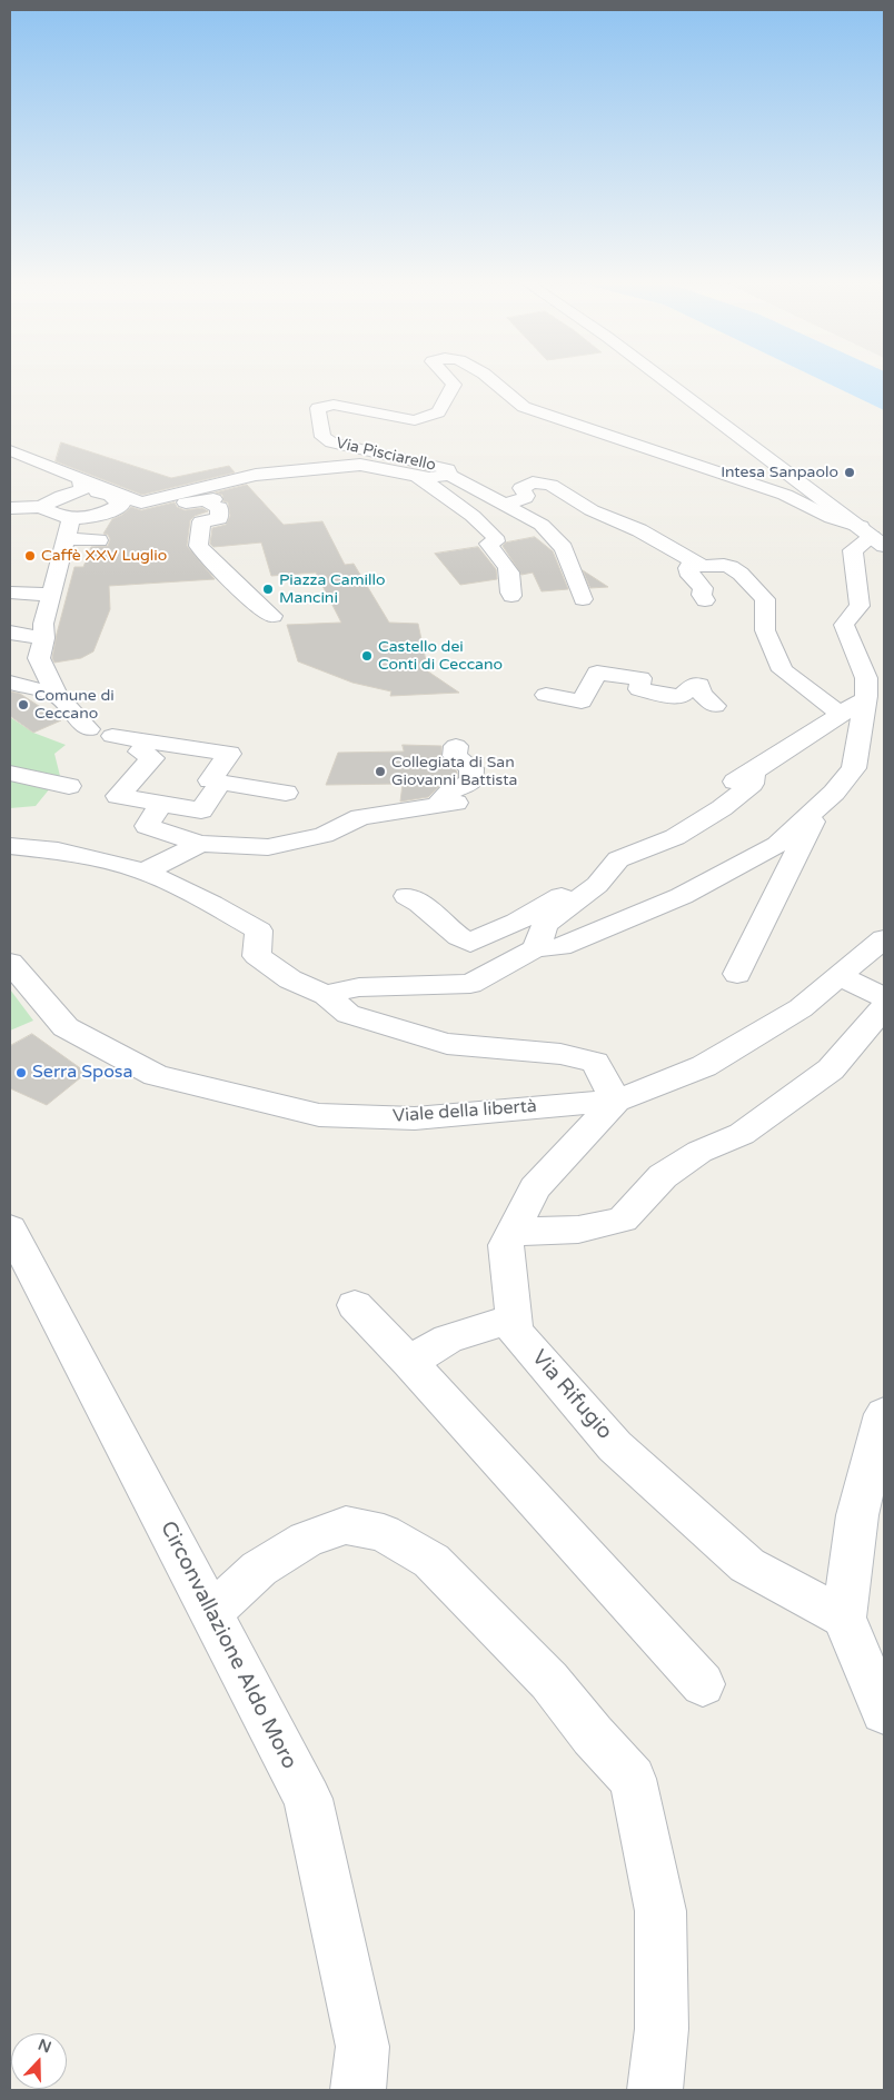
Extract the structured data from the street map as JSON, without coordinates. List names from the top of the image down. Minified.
{"streets":{"street":["Via Pisciarello","Viale della libertà","Via Rifugio","Circonvallazione Aldo Moro"]},"crossings":[["Viale della libertà","Via Rifugio"]],"places":["Intesa Sanpaolo","Caffè XXV Luglio","Piazza Camillo Mancini","Castello dei Conti di Ceccano","Comune di Ceccano","Collegiata di San Giovanni Battista","Serra Sposa"],"north":"top"}
